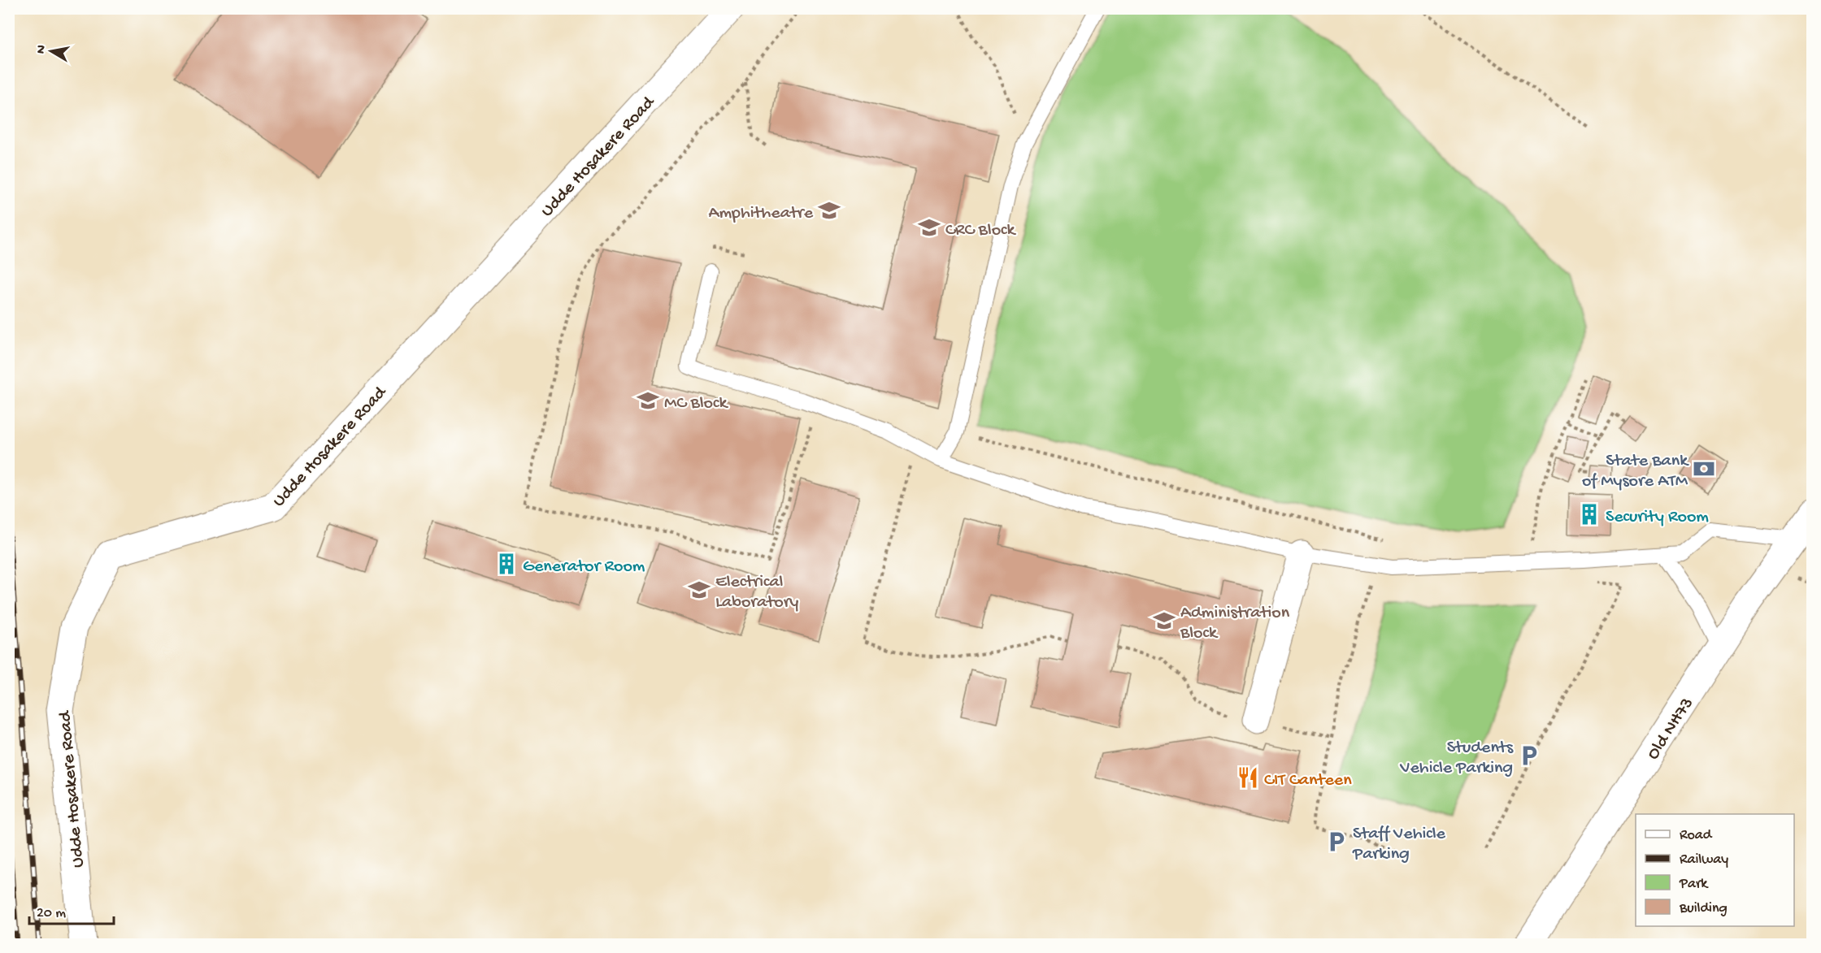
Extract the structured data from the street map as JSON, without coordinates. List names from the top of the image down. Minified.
{"streets":{"street":["Udde Hosakere Road","Old NH73"]},"places":{"school or university":["Amphitheatre","CRC Block","MC Block","Electrical Laboratory","Administration Block"],"bank":["State Bank of Mysore ATM"],"building":["Security Room","Generator Room"],"parking":["Students Vehicle Parking","Staff Vehicle Parking"],"restaurant":["CIT Canteen"]},"legend":["Road","Railway","Park","Building"],"scale_bar":"20 m","north":"left"}
